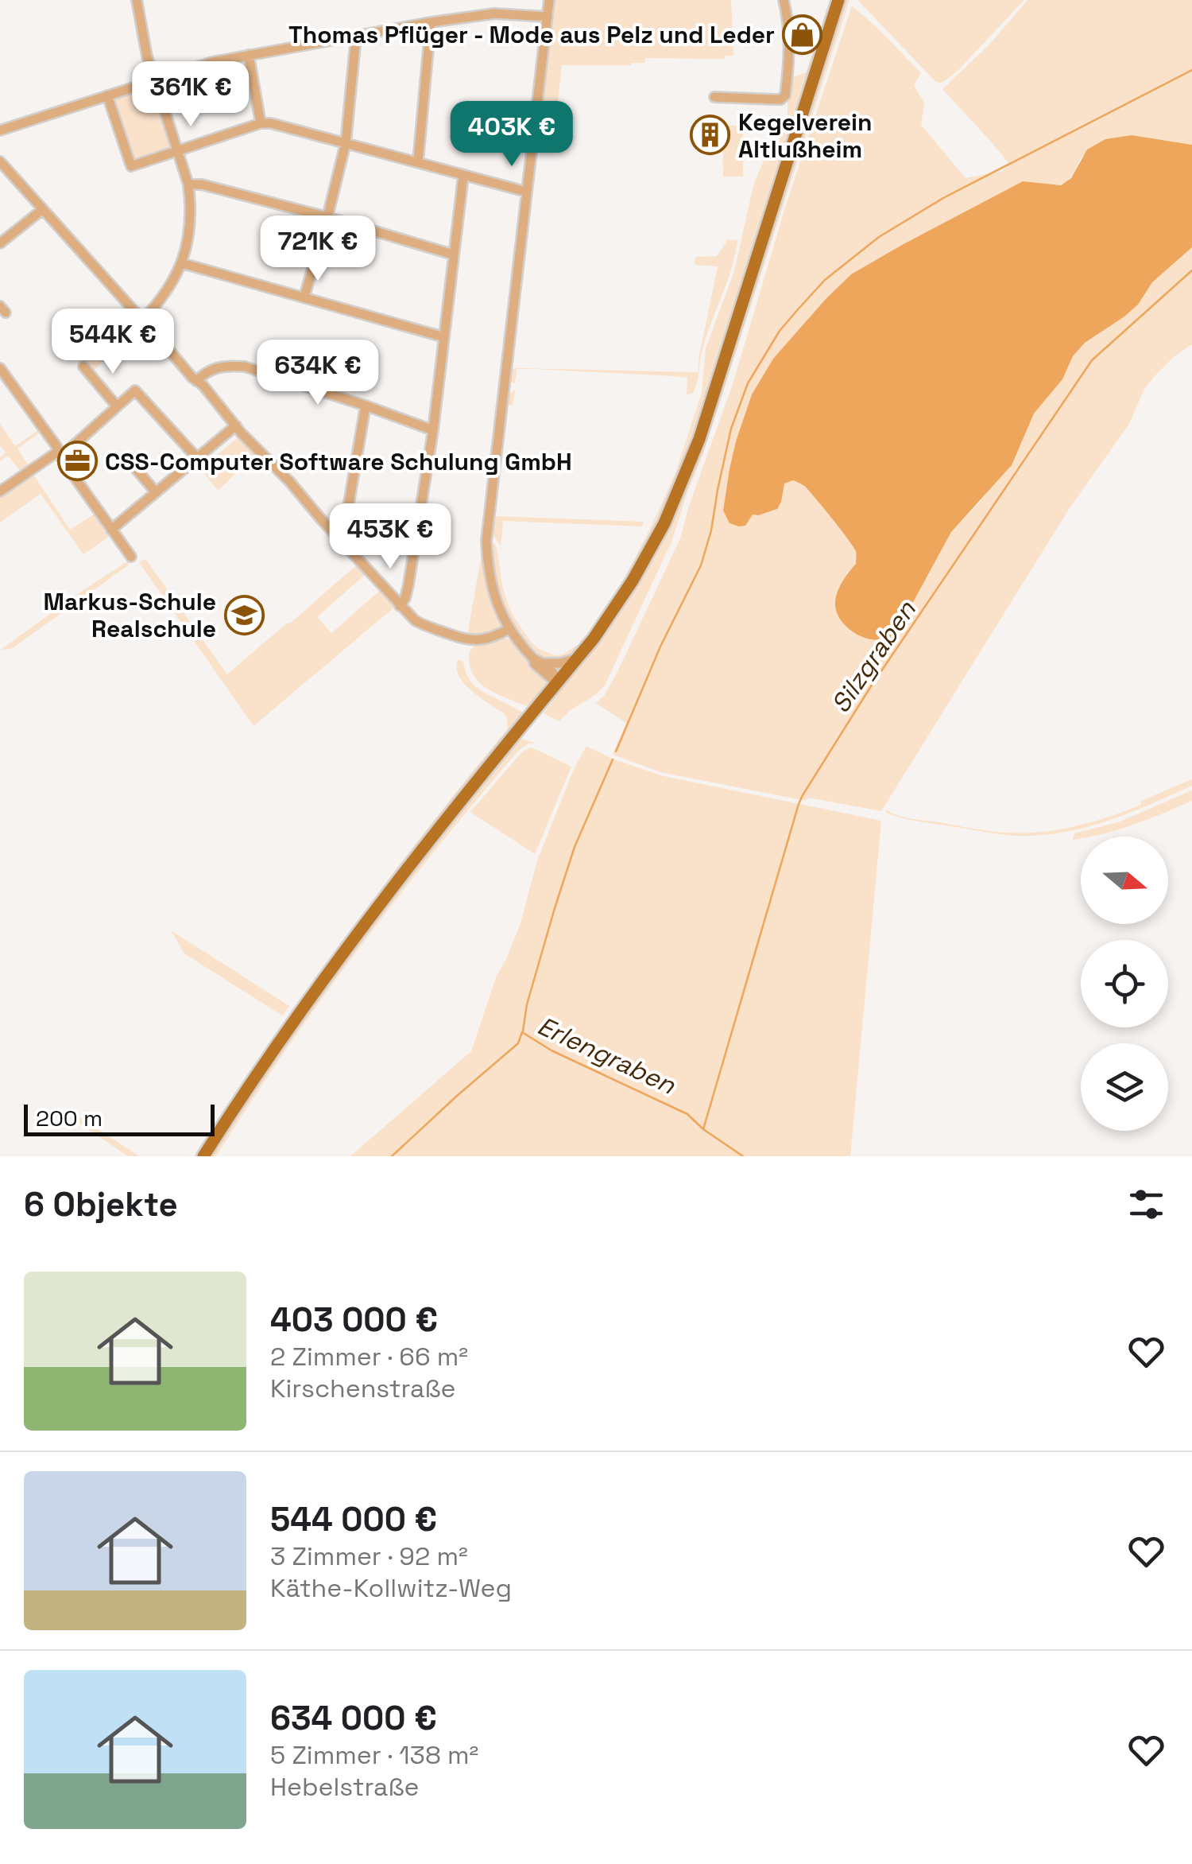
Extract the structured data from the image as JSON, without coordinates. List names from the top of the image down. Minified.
{"water":["Silzgraben","Erlengraben"],"places":{"shop":["Thomas Pflüger - Mode aus Pelz und Leder"],"building":["Kegelverein Altlußheim"],"office":["CSS-Computer Software Schulung GmbH"],"school or university":["Markus-Schule Realschule"]},"scale_bar":"200 m","north":"right","page":{"price":["361K €","403K €","721K €","544K €","634K €","453K €"],"scale":"200 m","heading":"6 Objekte","list":[{"name":"403 000 €","note":"2 Zimmer · 66 m² · Kirschenstraße"},{"name":"544 000 €","note":"3 Zimmer · 92 m² · Käthe-Kollwitz-Weg"},{"name":"634 000 €","note":"5 Zimmer · 138 m² · Hebelstraße"}]}}
